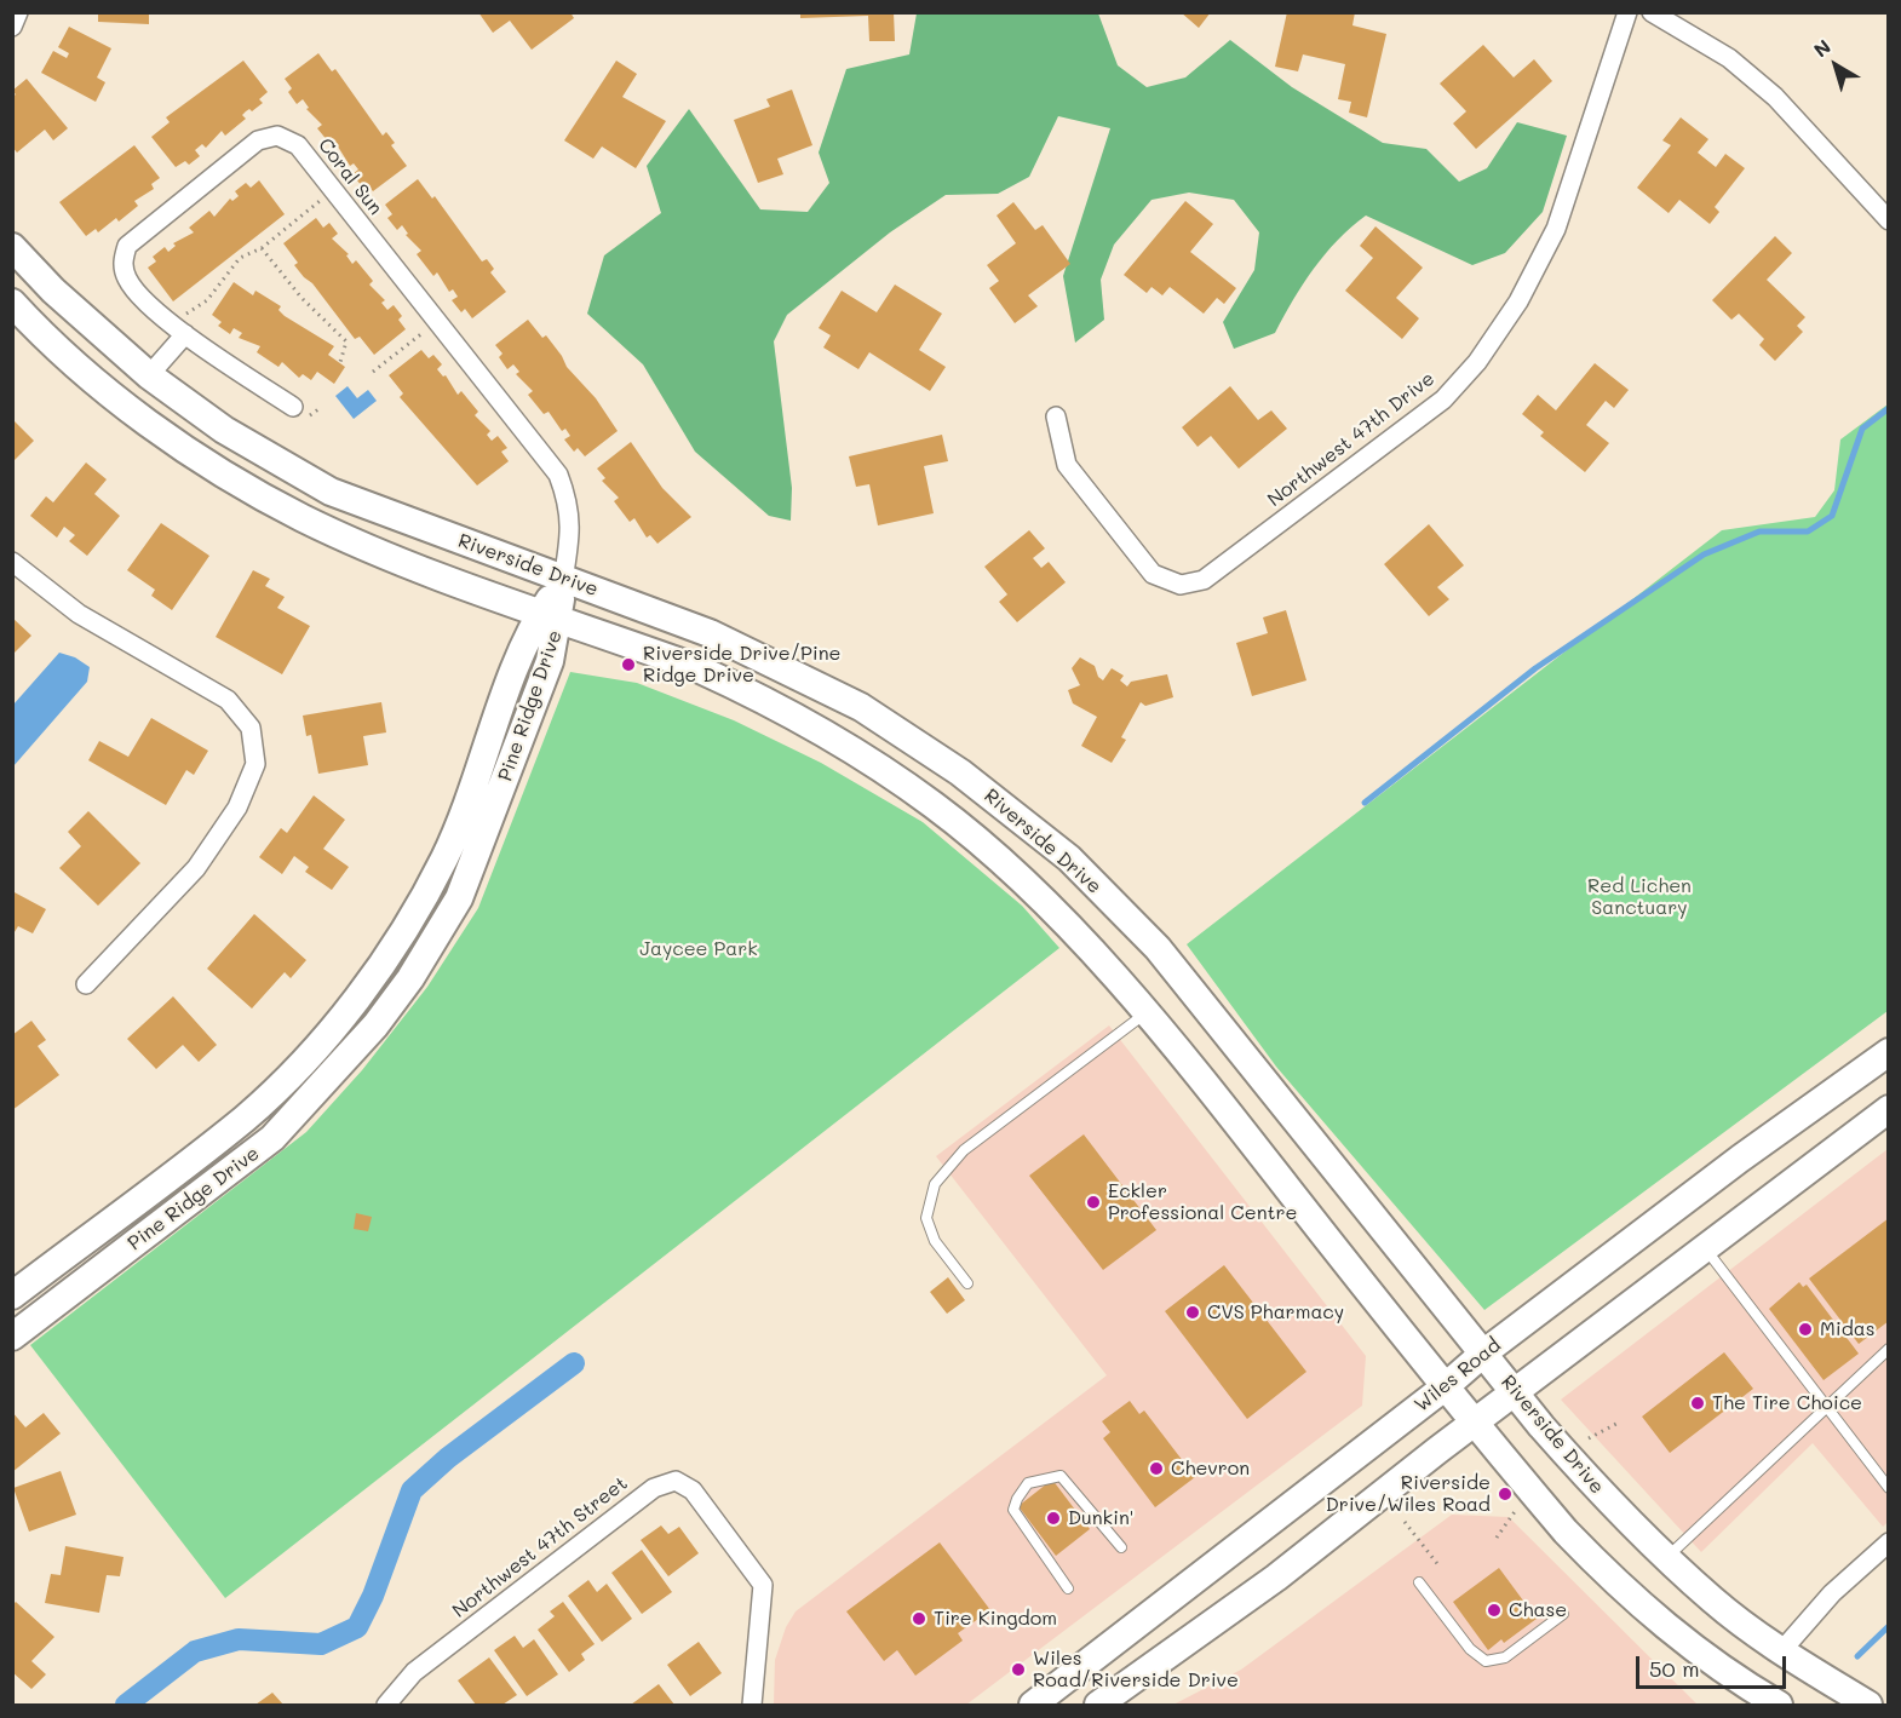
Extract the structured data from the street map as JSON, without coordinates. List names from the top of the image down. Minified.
{"streets":{"street":["Coral Sun","Northwest 47th Drive","Riverside Drive","Pine Ridge Drive","Wiles Road","Northwest 47th Street"]},"crossings":[["Coral Sun","Riverside Drive"],["Coral Sun","Pine Ridge Drive"],["Riverside Drive","Pine Ridge Drive"],["Riverside Drive","Wiles Road"]],"parks":["Red Lichen Sanctuary","Jaycee Park"],"places":["Riverside Drive/Pine Ridge Drive","Eckler Professional Centre","CVS Pharmacy","Midas","The Tire Choice","Chevron","Riverside Drive/Wiles Road","Dunkin'","Chase","Tire Kingdom","Wiles Road/Riverside Drive"],"scale_bar":"50 m","north":"top left"}
